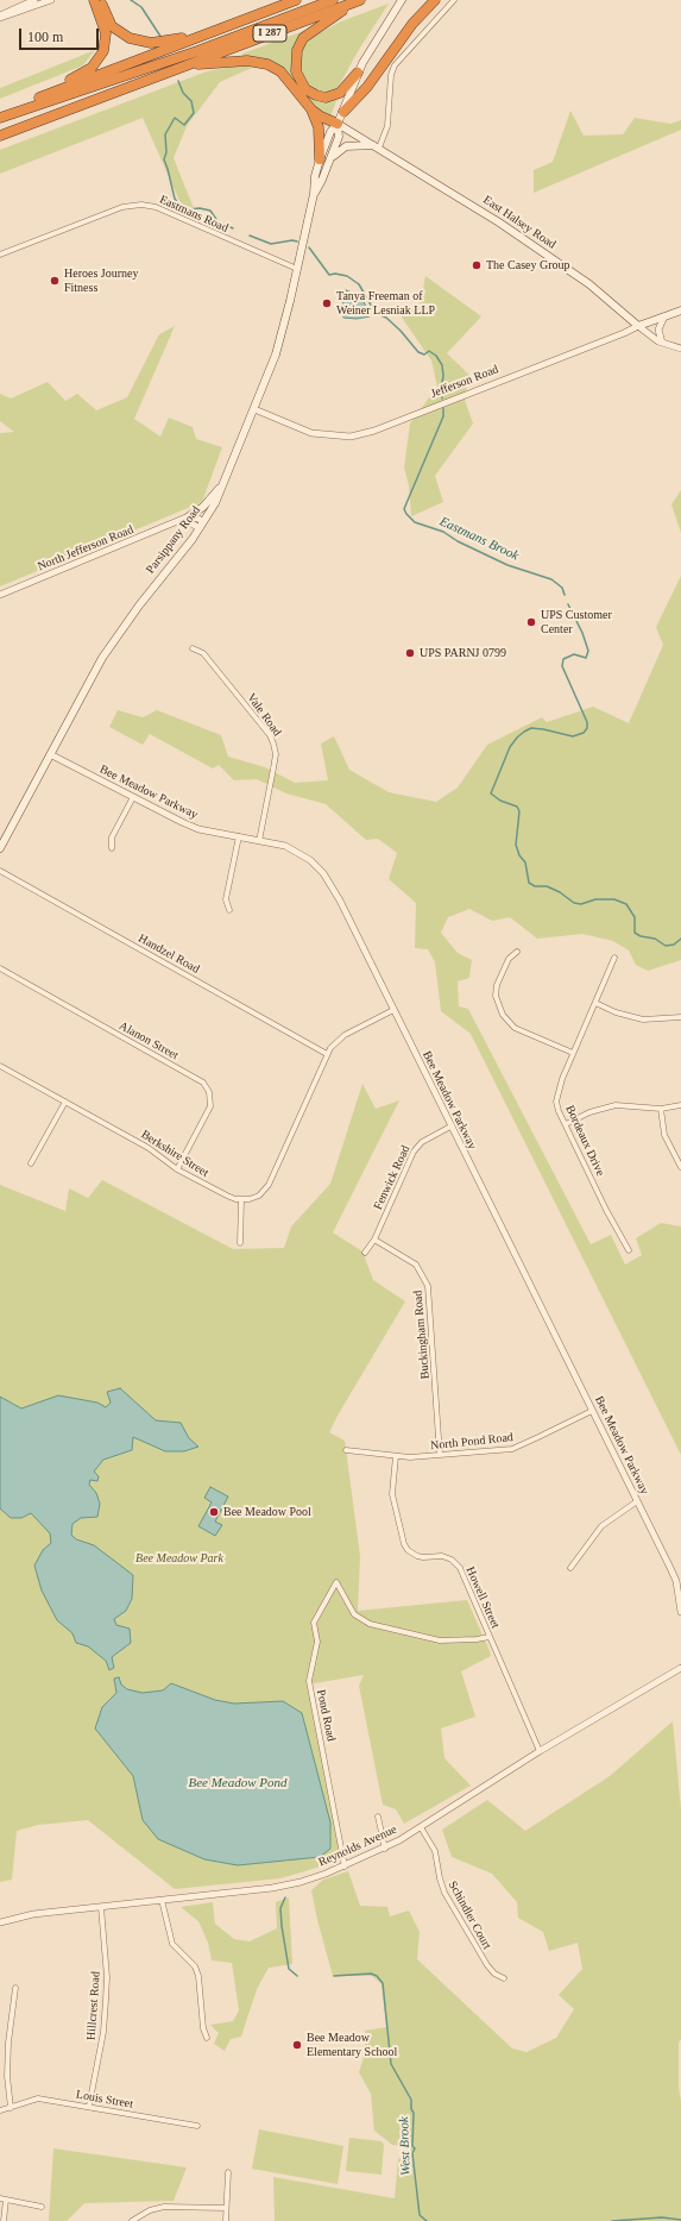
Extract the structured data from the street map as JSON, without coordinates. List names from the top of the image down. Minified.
{"streets":{"highway":["I 287"],"main road":["East Halsey Road","Jefferson Road","Parsippany Road"],"street":["Eastmans Road","North Jefferson Road","Vale Road","Bee Meadow Parkway","Handzel Road","Alanon Street","Bordeaux Drive","Berkshire Street","Fenwick Road","Buckingham Road","North Pond Road","Howell Street","Pond Road","Reynolds Avenue","Schindler Court","Hillcrest Road","Louis Street"]},"crossings":[["Eastmans Road","Parsippany Road"],["East Halsey Road","Jefferson Road"],["East Halsey Road","Parsippany Road"],["Jefferson Road","Parsippany Road"],["Parsippany Road","Bee Meadow Parkway"],["Vale Road","Bee Meadow Parkway"],["Bee Meadow Parkway","Fenwick Road"],["Bee Meadow Parkway","North Pond Road"],["Alanon Street","Berkshire Street"],["Fenwick Road","Buckingham Road"],["Buckingham Road","North Pond Road"],["North Pond Road","Howell Street"],["Howell Street","Pond Road"],["Howell Street","Reynolds Avenue"],["Pond Road","Reynolds Avenue"],["Reynolds Avenue","Schindler Court"],["Reynolds Avenue","Hillcrest Road"],["Hillcrest Road","Louis Street"]],"water":["Eastmans Brook","Bee Meadow Pond","West Brook"],"parks":["Bee Meadow Park"],"places":["The Casey Group","Heroes Journey Fitness","Tanya Freeman of Weiner Lesniak LLP","UPS Customer Center","UPS PARNJ 0799","Bee Meadow Pool","Bee Meadow Elementary School"],"scale_bar":"100 m"}
